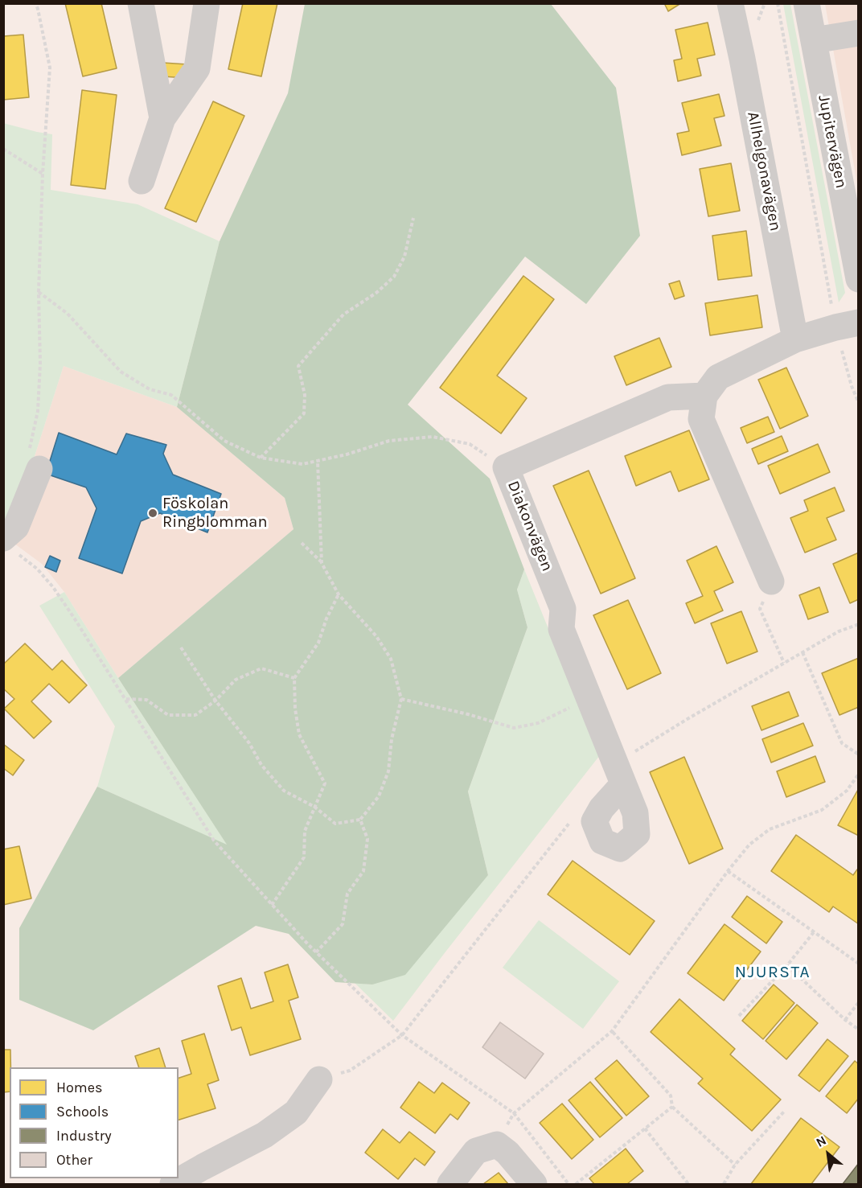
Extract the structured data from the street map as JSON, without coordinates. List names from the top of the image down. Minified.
{"streets":{"street":["Jupitervägen","Allhelgonavägen","Diakonvägen"]},"districts":["NJURSTA"],"places":["Föskolan Ringblomman"],"legend":["Homes","Schools","Industry","Other"],"north":"top left"}
